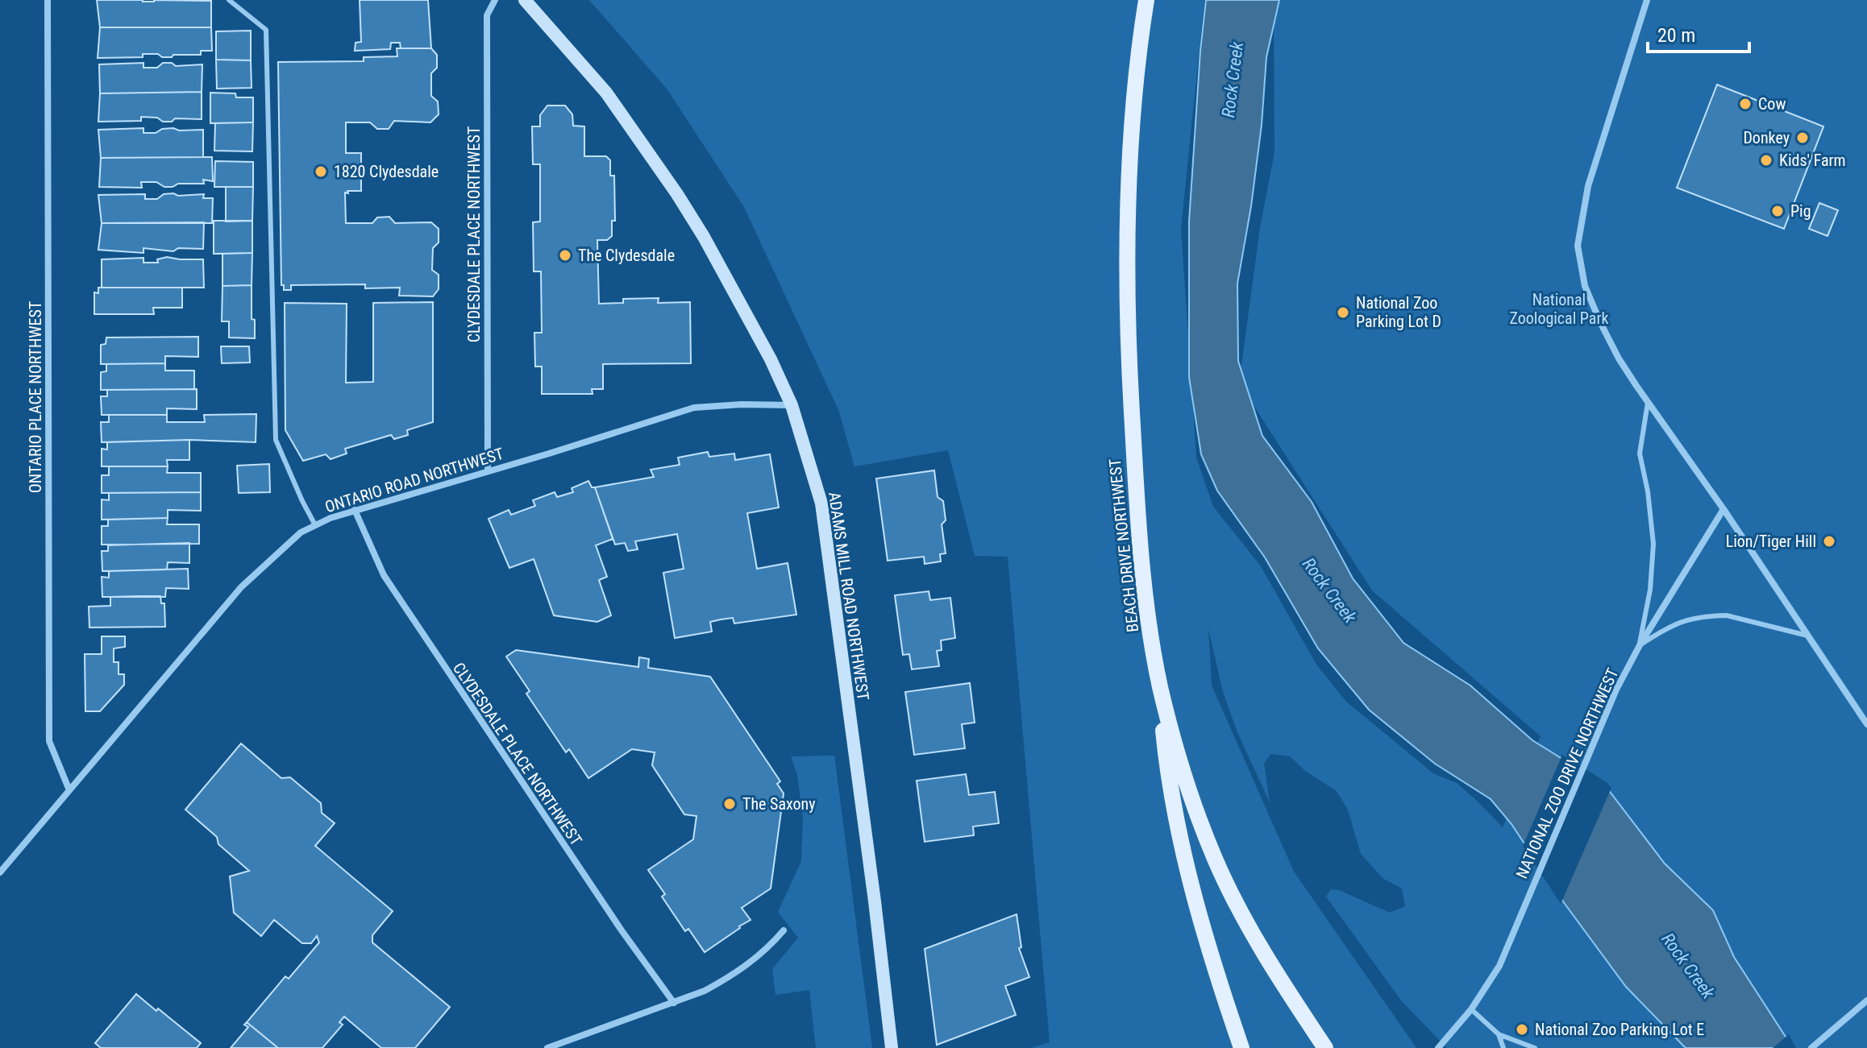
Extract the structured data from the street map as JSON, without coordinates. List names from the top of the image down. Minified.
{"streets":{"main road":["BEACH DRIVE NORTHWEST"],"street":["CLYDESDALE PLACE NORTHWEST","ONTARIO PLACE NORTHWEST","ONTARIO ROAD NORTHWEST","ADAMS MILL ROAD NORTHWEST","NATIONAL ZOO DRIVE NORTHWEST"]},"crossings":[["CLYDESDALE PLACE NORTHWEST","ONTARIO ROAD NORTHWEST"],["ONTARIO PLACE NORTHWEST","ONTARIO ROAD NORTHWEST"],["ONTARIO ROAD NORTHWEST","ADAMS MILL ROAD NORTHWEST"]],"water":["Rock Creek"],"parks":["National Zoological Park"],"places":["Cow","Donkey","Kids' Farm","1820 Clydesdale","Pig","The Clydesdale","National Zoo Parking Lot D","Lion/Tiger Hill","The Saxony","National Zoo Parking Lot E"],"scale_bar":"20 m"}
